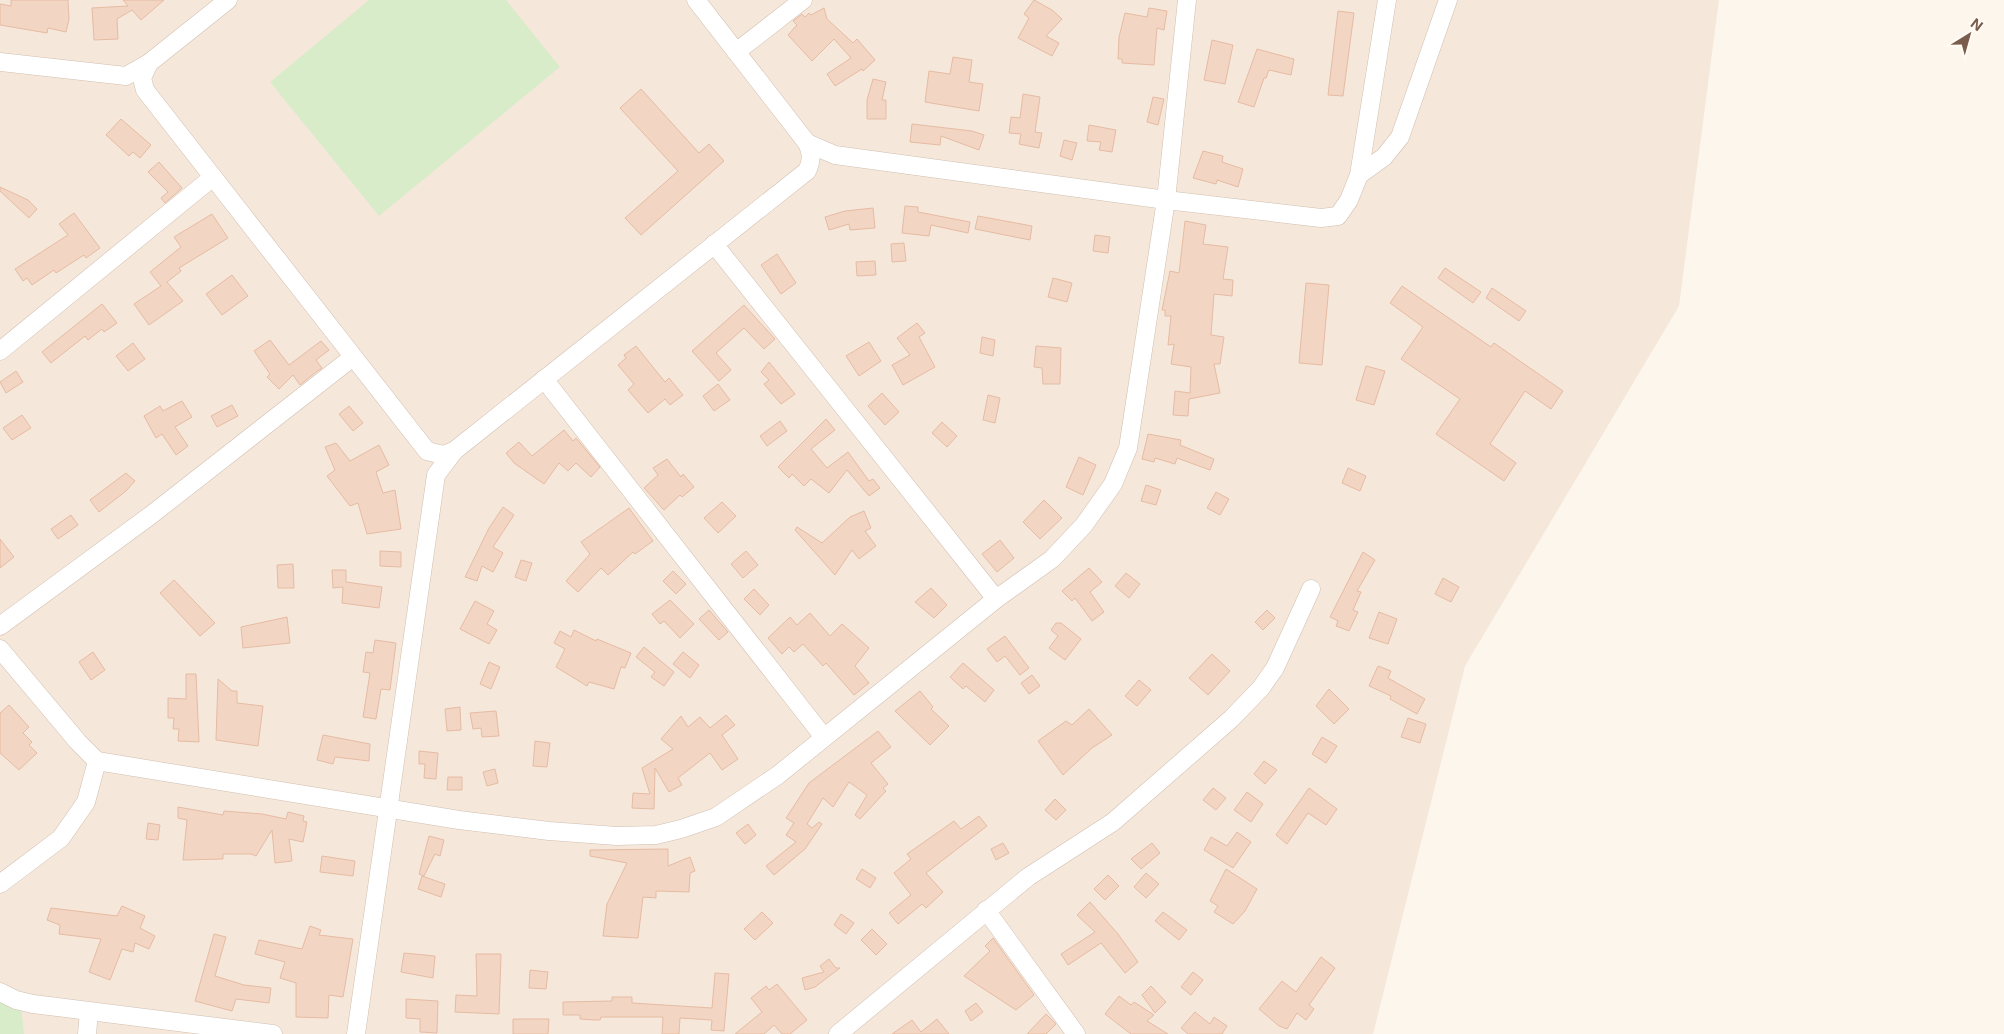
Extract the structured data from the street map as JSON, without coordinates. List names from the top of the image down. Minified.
{"north":"top right"}
